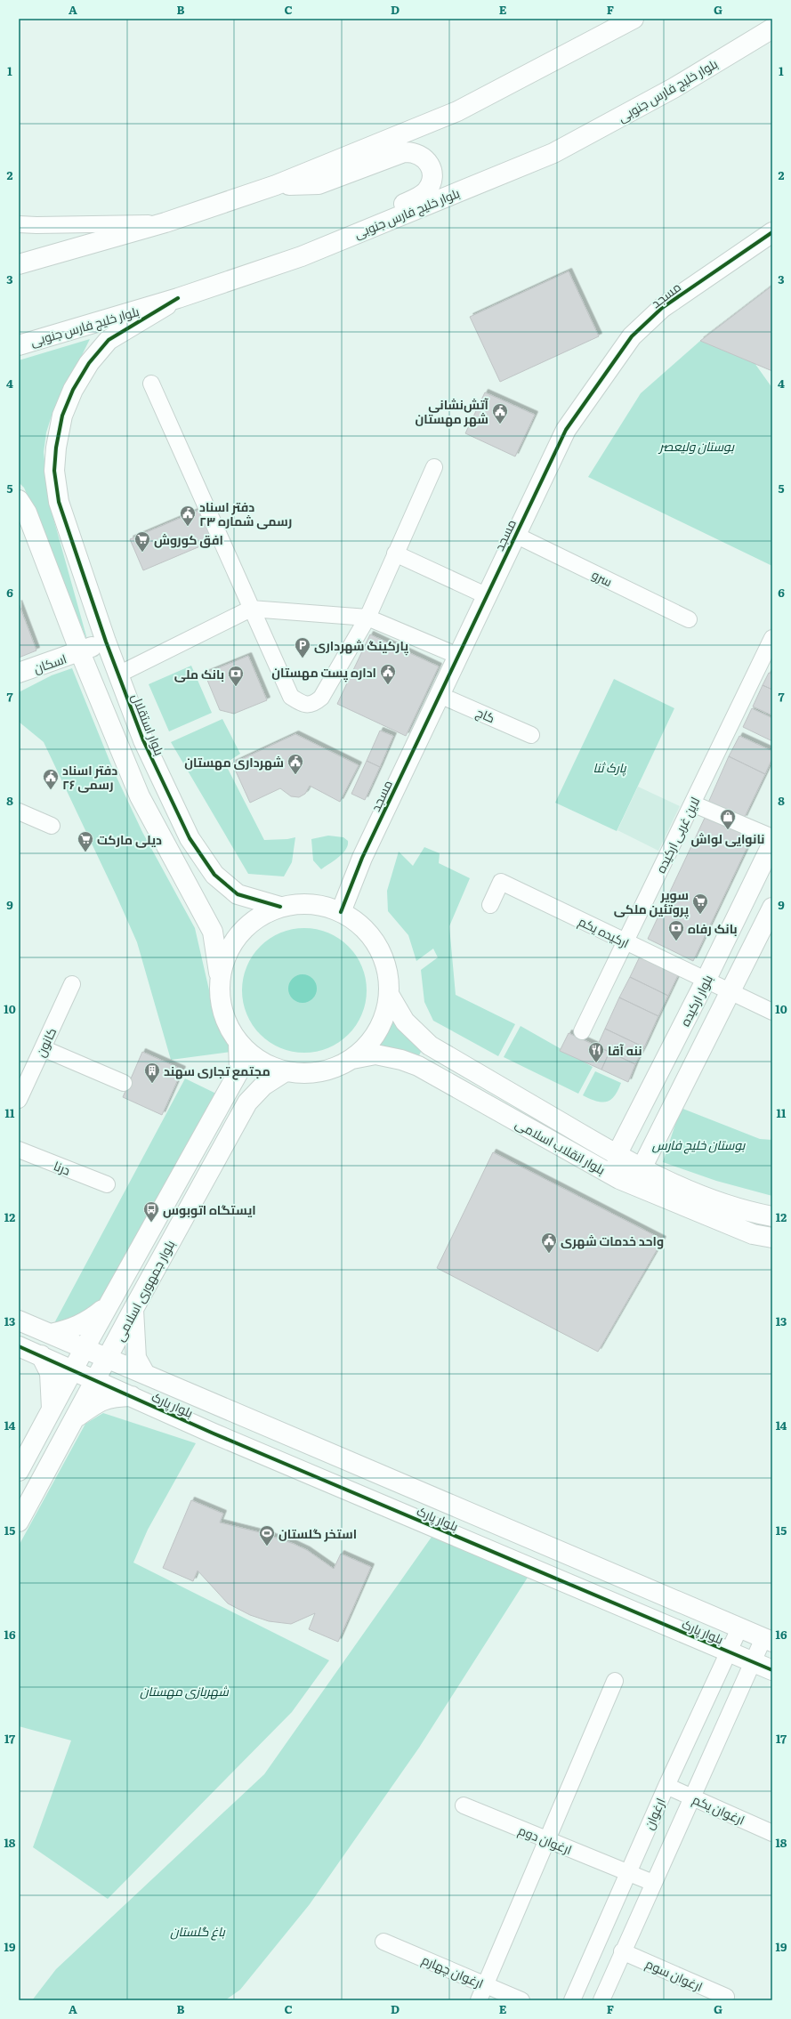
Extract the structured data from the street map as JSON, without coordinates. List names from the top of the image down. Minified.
{"streets":{"street":["بلوار خلیج فارس جنوبی","مسجد","سرو","اسکان","کاج","بلوار استقلال","لاین غربی ارکیده","ارکیده یکم","بلوار ارکیده","کانون","بلوار انقلاب اسلامی","درنا","بلوار جمهوری اسلامی","بلوار پارک","ارغوان یکم","ارغوان","ارغوان دوم","ارغوان چهارم","ارغوان سوم"]},"crossings":[["بلوار خلیج فارس جنوبی","بلوار استقلال"],["مسجد","سرو"],["مسجد","کاج"],["اسکان","بلوار استقلال"],["لاین غربی ارکیده","ارکیده یکم"],["ارکیده یکم","بلوار ارکیده"],["بلوار ارکیده","بلوار انقلاب اسلامی"],["بلوار جمهوری اسلامی","بلوار پارک"],["بلوار پارک","ارغوان"],["ارغوان یکم","ارغوان"],["ارغوان","ارغوان دوم"]],"parks":["بوستان ولیعصر","پارک ثنا","بوستان خلیج فارس","شهربازی مهستان","باغ گلستان"],"places":{"public building":["آتش‌نشانی شهر مهستان","دفتر اسناد رسمی شماره ۲۳","اداره پست مهستان","شهرداری مهستان","دفتر اسناد رسمی ۲۶","واحد خدمات شهری"],"supermarket":["افق کوروش","دیلی مارکت","سوپر پروتئین ملکی"],"parking":["پارکینگ شهرداری"],"bank":["بانک ملی","بانک رفاه"],"shop":["نانوایی لواش"],"restaurant":["ننه آقا"],"building":["مجتمع تجاری سهند"],"bus stop":["ایستگاه اتوبوس"],"sports":["استخر گلستان"]},"grid":{"columns":["A","B","C","D","E","F","G"],"rows":["1","2","3","4","5","6","7","8","9","10","11","12","13","14","15","16","17","18","19"]}}
